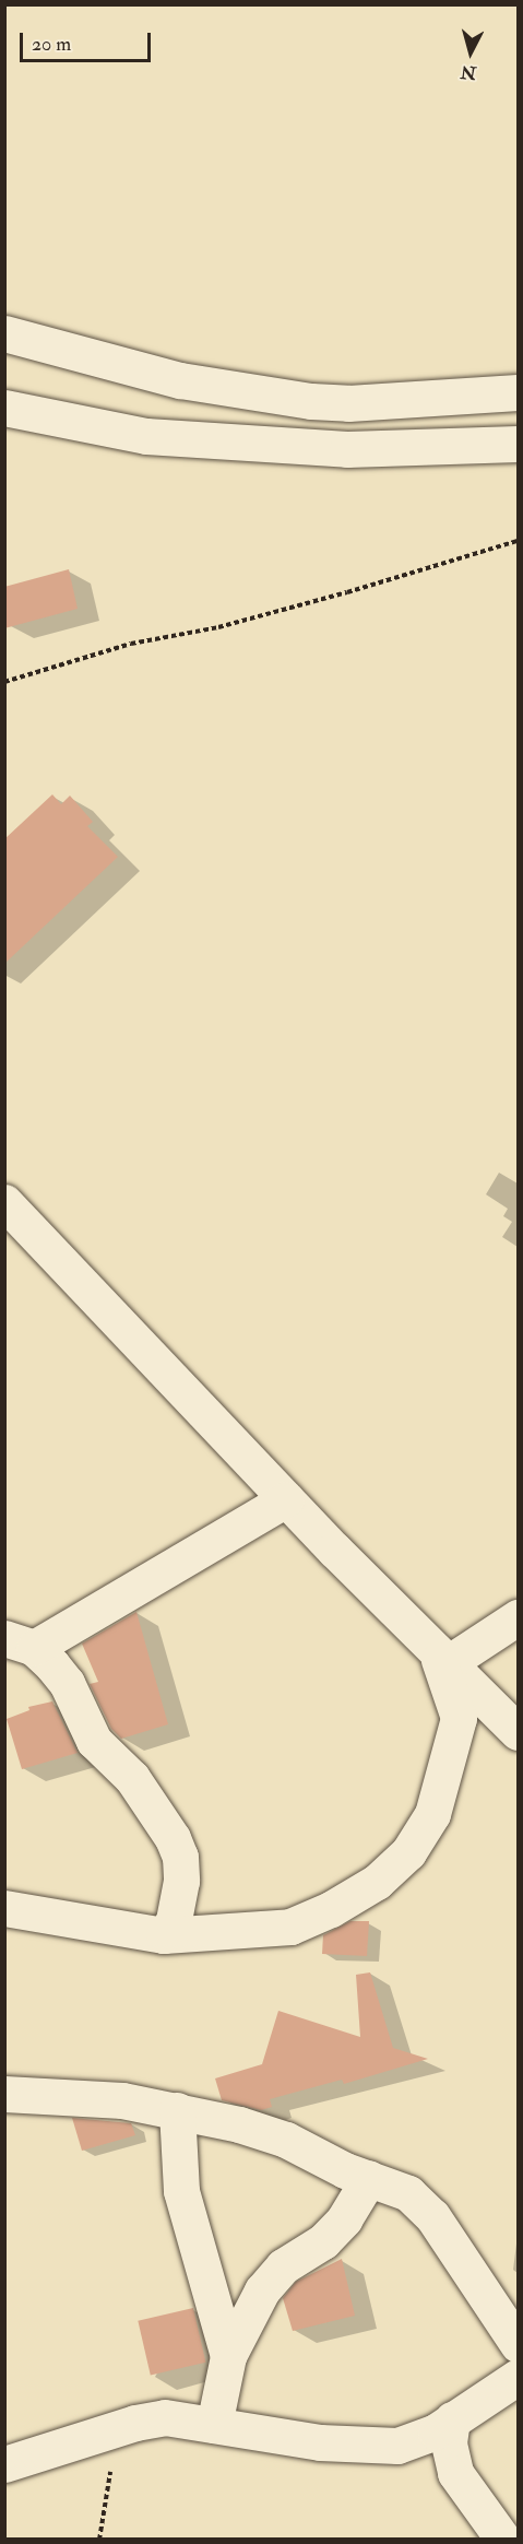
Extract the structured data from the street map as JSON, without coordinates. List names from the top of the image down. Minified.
{"scale_bar":"20 m","north":"bottom"}
